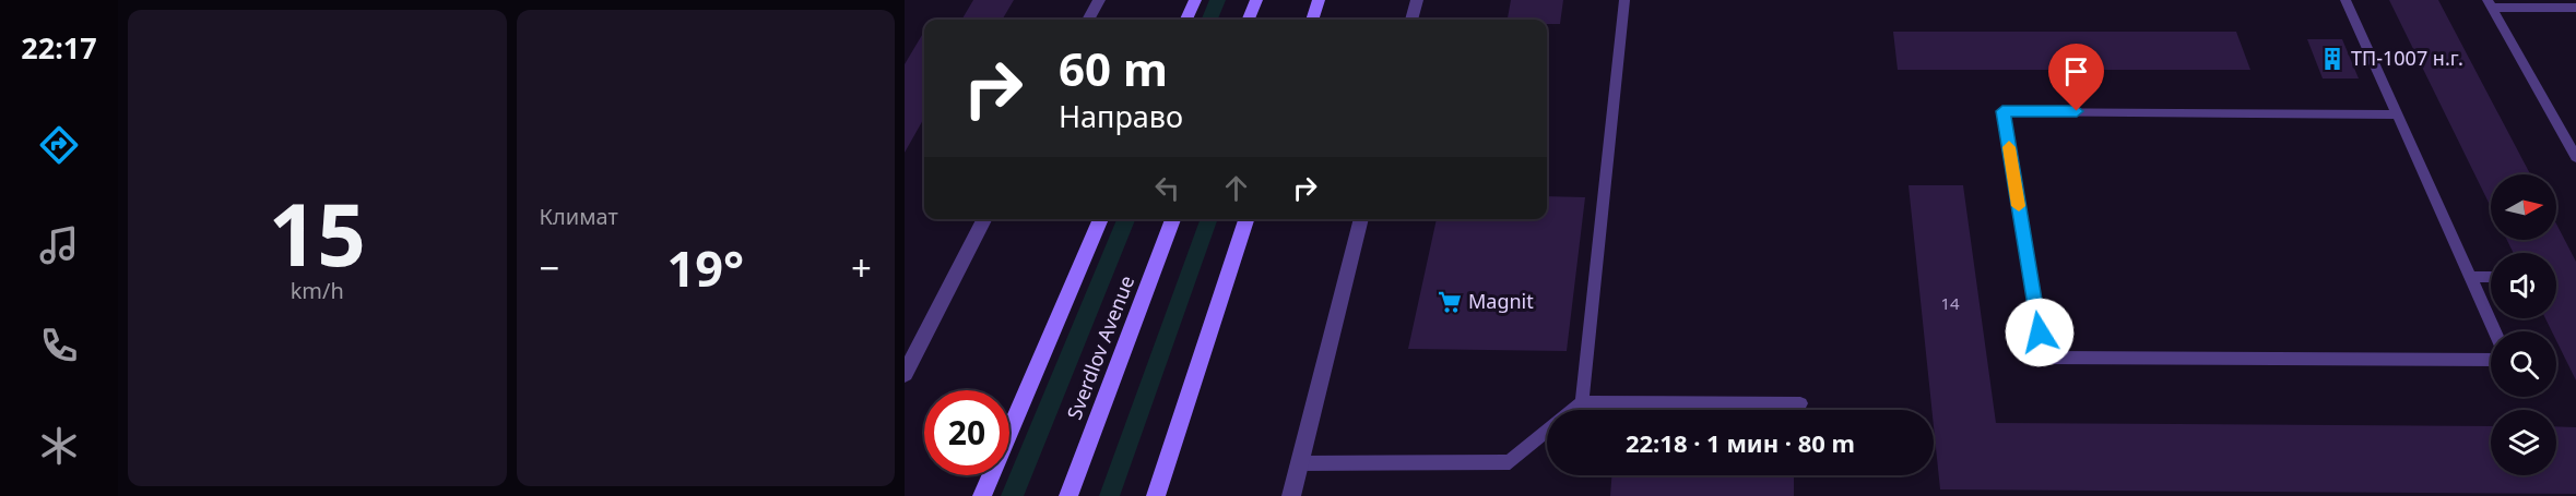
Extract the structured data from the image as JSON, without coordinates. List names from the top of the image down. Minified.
{"streets":{"main road":["Sverdlov Avenue"]},"places":{"building":["ТП-1007 н.г."],"supermarket":["Magnit"]},"house_numbers":["14"],"north":"right","page":{"tabs":"22:17","tile":[["15","km/h"],"Климат"],"turn":["60 m","Направо"],"heat":["−","19°","+"],"limit":"20","trip":"22:18 · 1 мин · 80 m"}}
